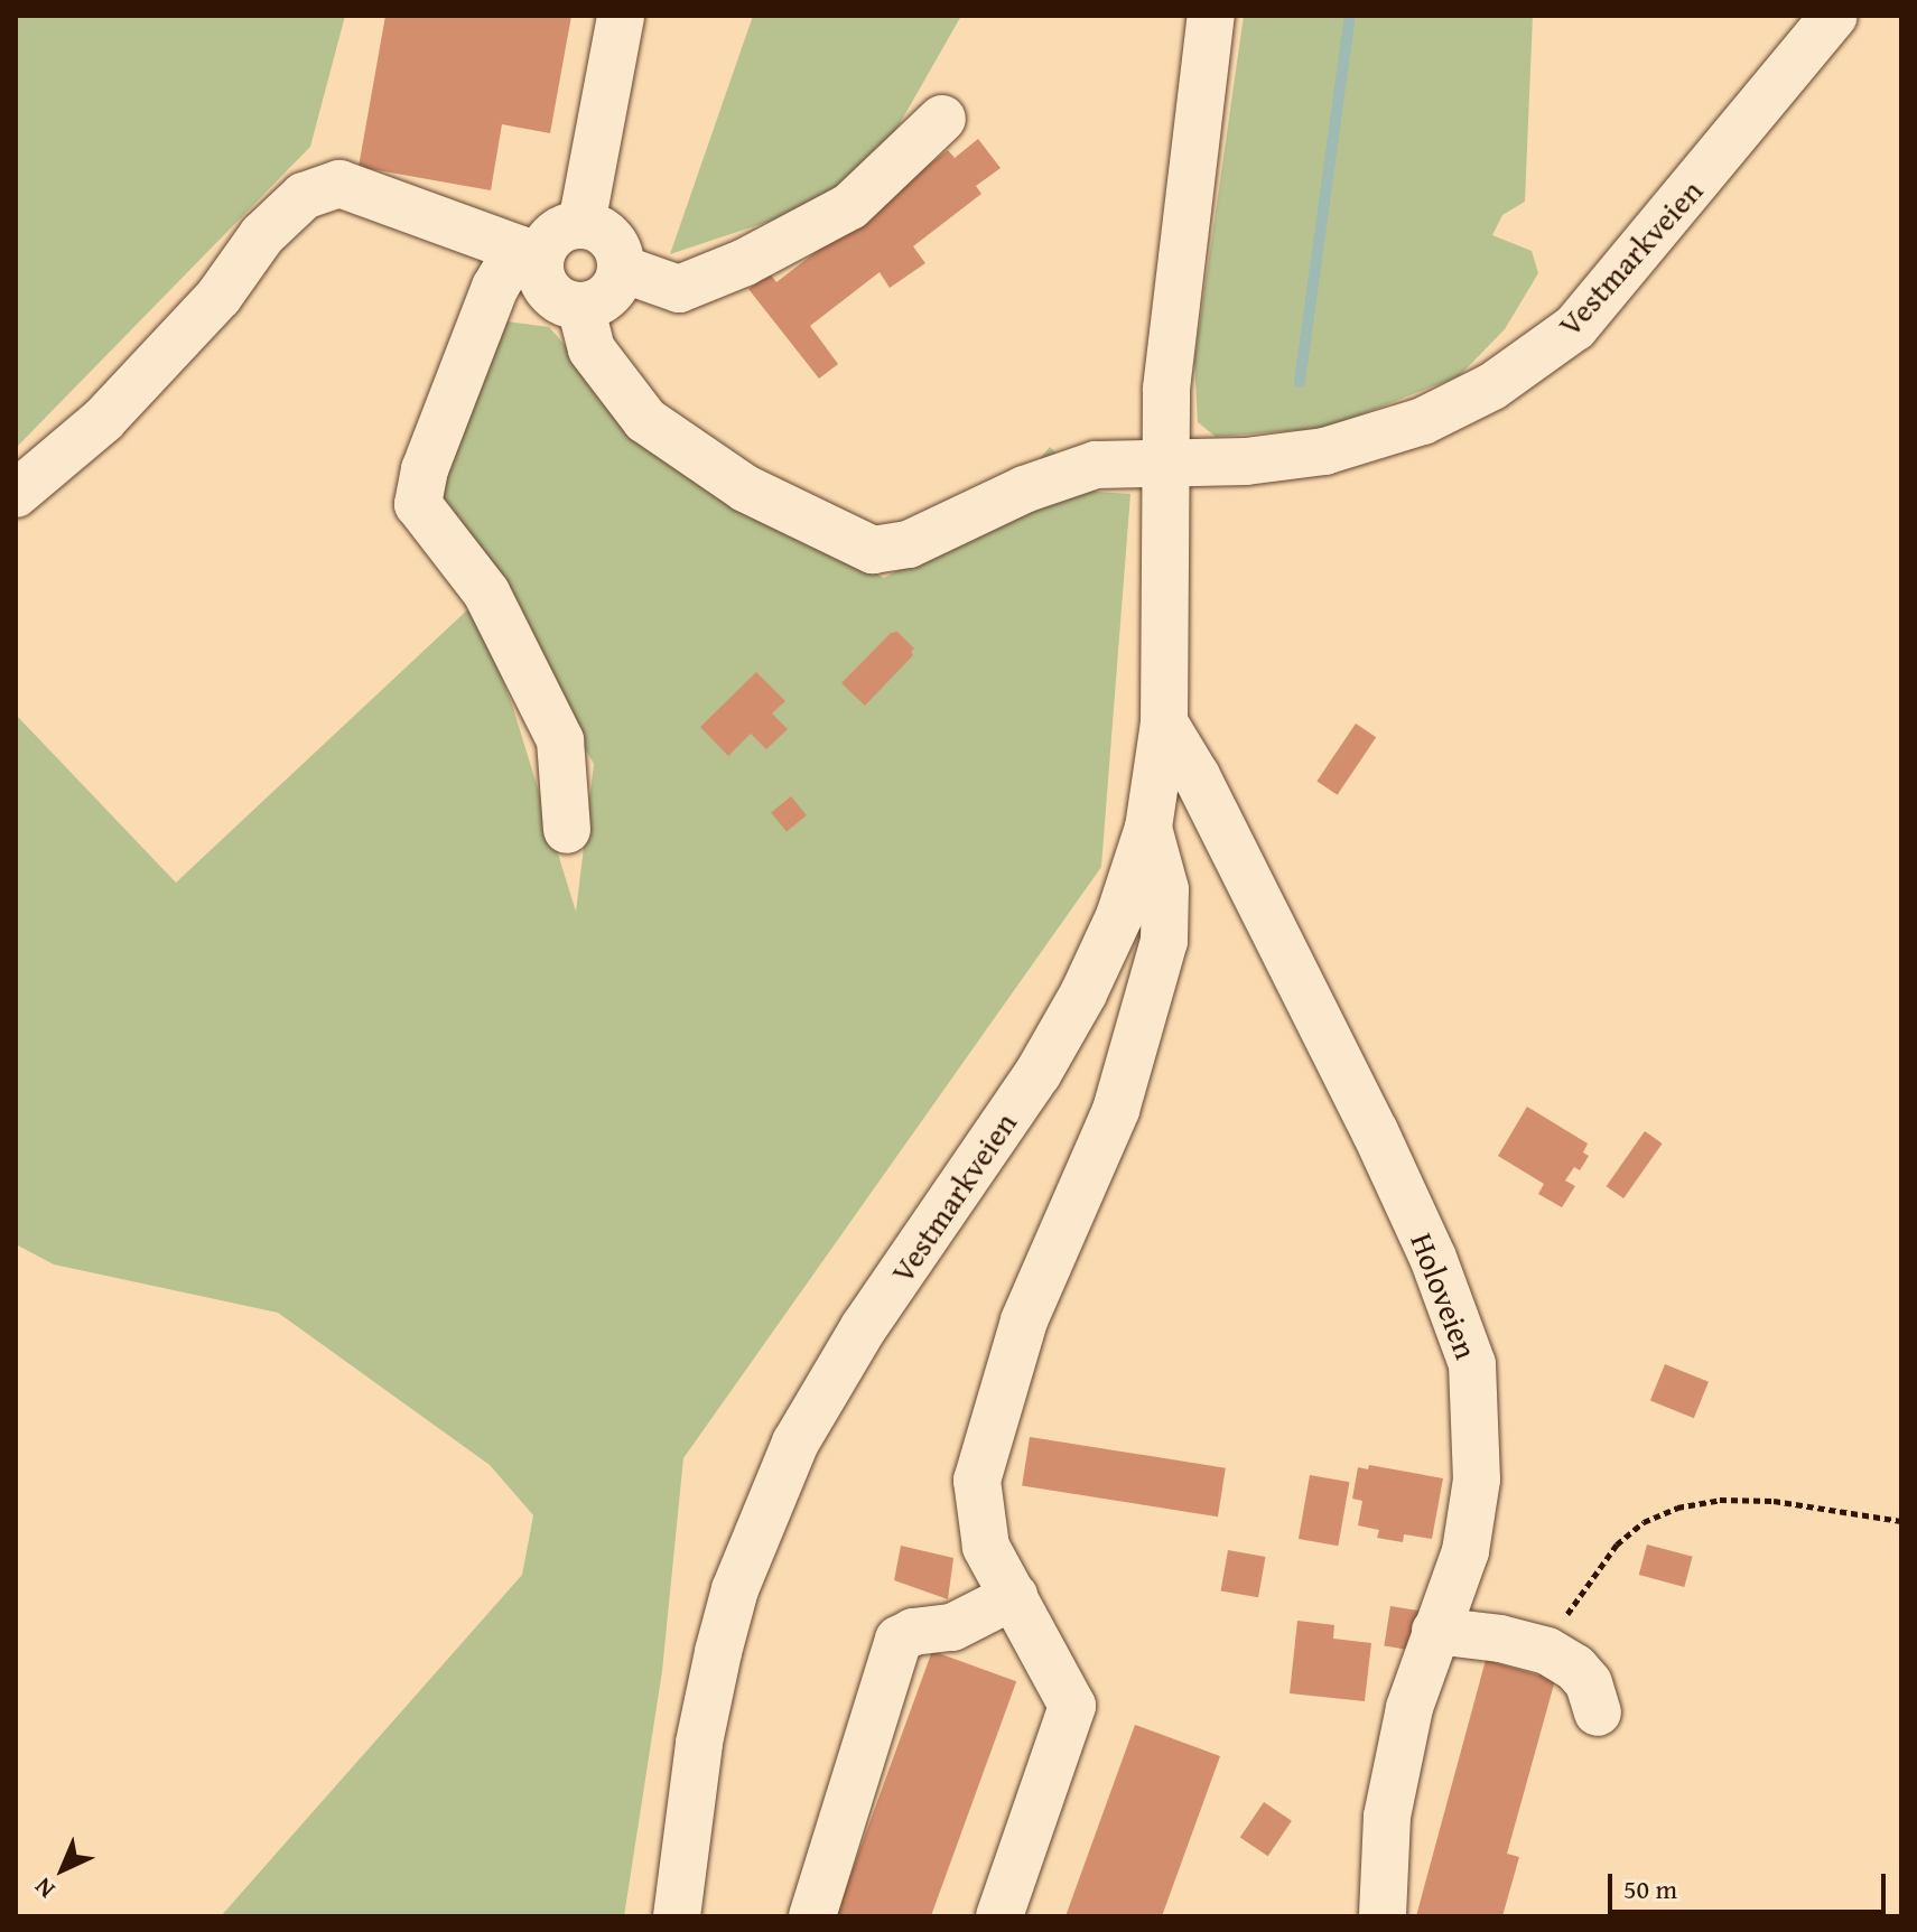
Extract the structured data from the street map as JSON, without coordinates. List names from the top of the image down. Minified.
{"streets":{"street":["Vestmarkveien","Holoveien"]},"crossings":[["Vestmarkveien","Holoveien"]],"scale_bar":"50 m","north":"bottom left"}
